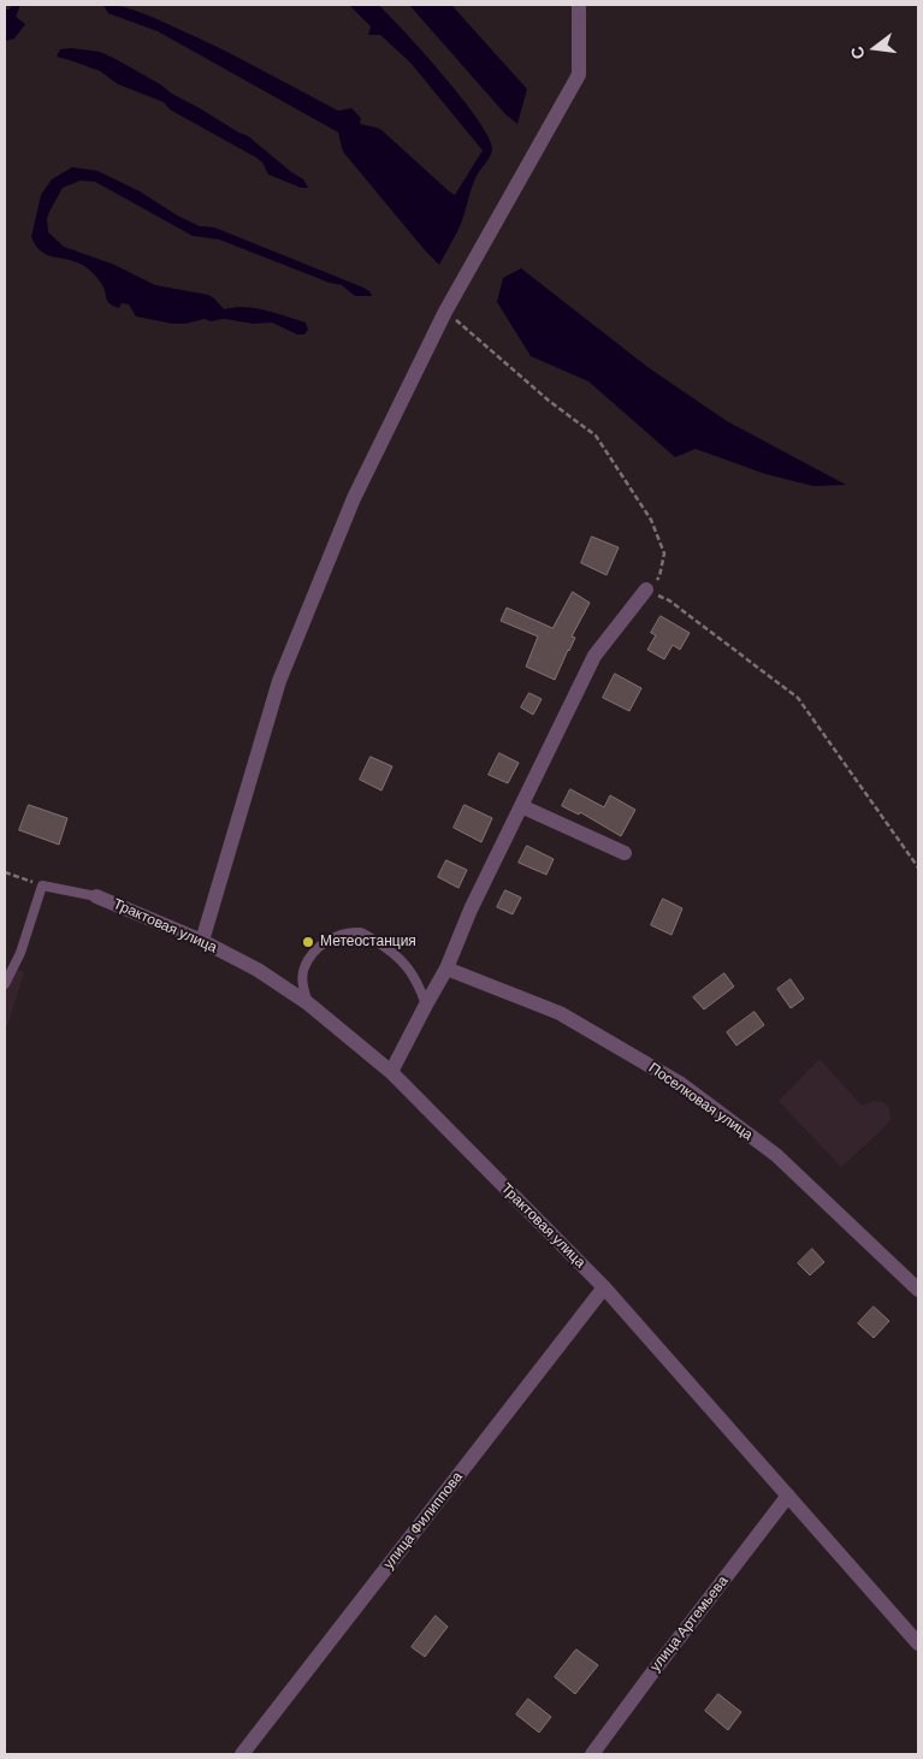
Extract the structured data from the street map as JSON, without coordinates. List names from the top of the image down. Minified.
{"streets":{"street":["Трактовая улица","Поселковая улица","улица Филиппова","улица Артемьева"]},"crossings":[["Трактовая улица","улица Филиппова"],["Трактовая улица","улица Артемьева"]],"places":["Метеостанция"],"north":"left"}
